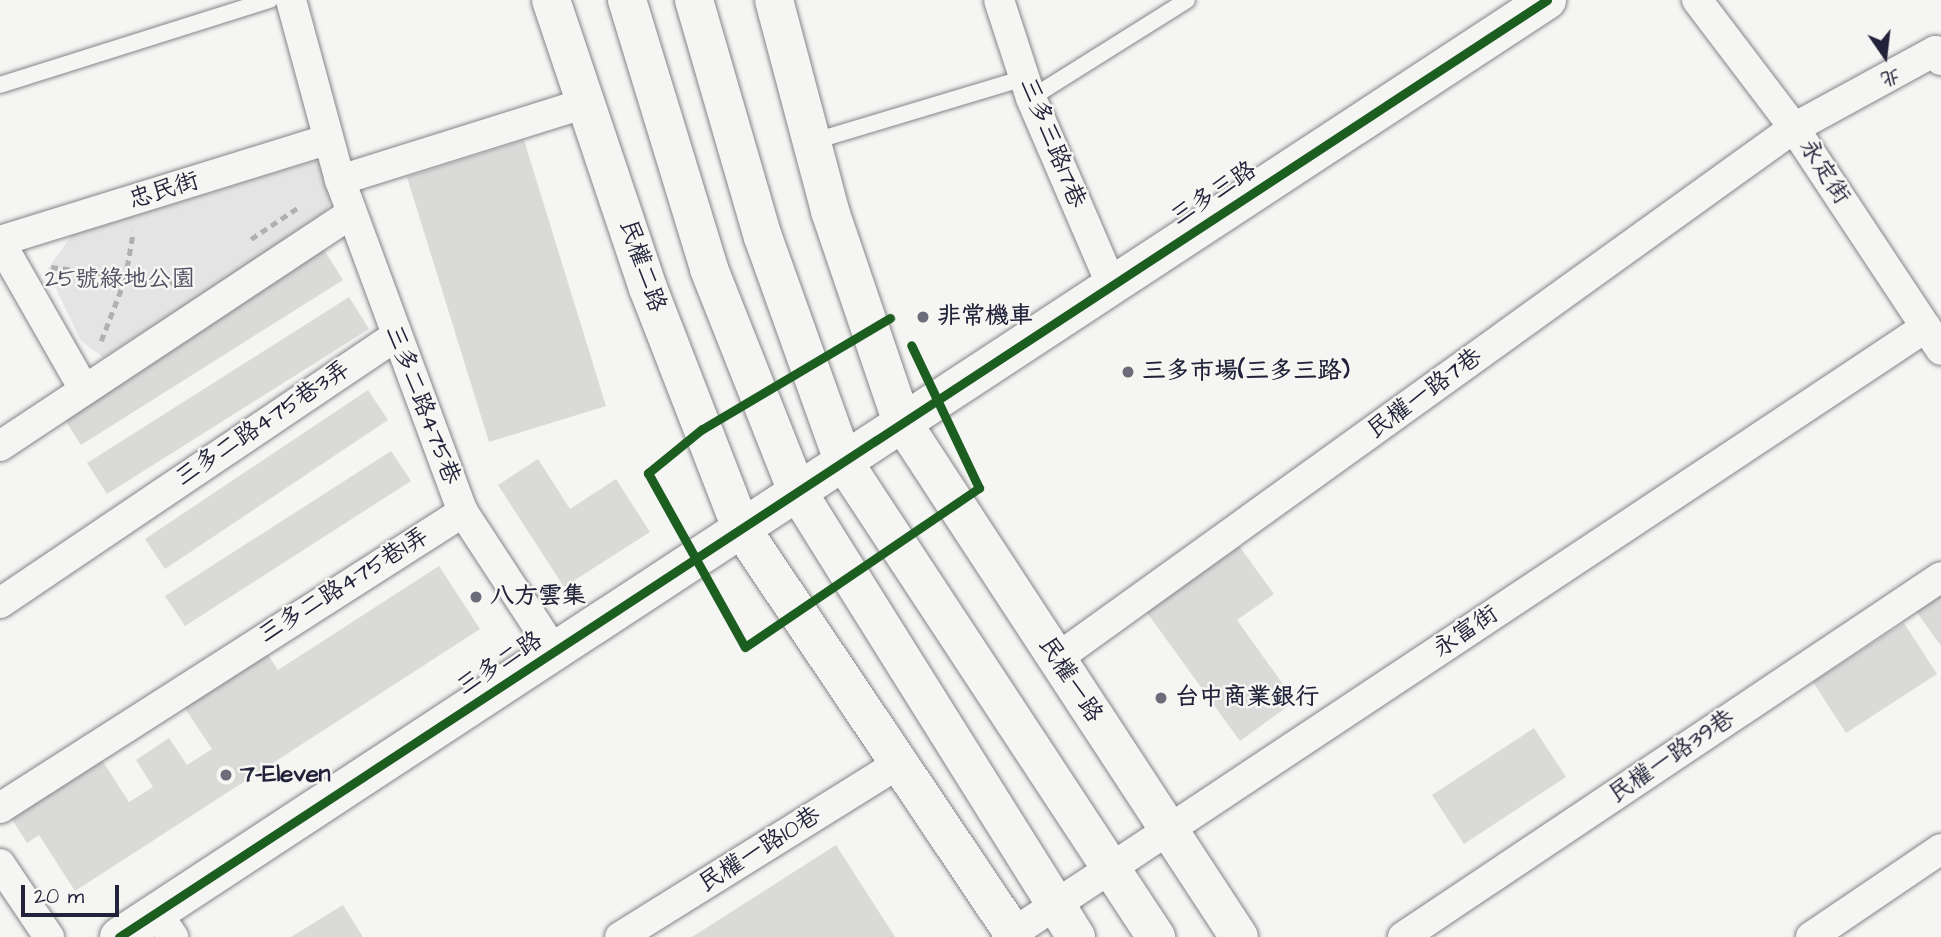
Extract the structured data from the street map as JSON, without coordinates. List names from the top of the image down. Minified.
{"streets":{"street":["三多三路17巷","永定街","忠民街","三多三路","民權二路","民權一路7巷","三多二路475巷","三多二路475巷3弄","三多二路475巷1弄","永富街","三多二路","民權一路","民權一路39巷","民權一路10巷"]},"crossings":[["三多三路17巷","三多三路"],["永定街","民權一路7巷"],["永定街","永富街"],["忠民街","三多二路475巷"],["三多三路","三多二路"],["三多三路","民權一路"],["民權二路","三多二路"],["民權一路7巷","民權一路"],["三多二路475巷","三多二路475巷3弄"],["三多二路475巷","三多二路475巷1弄"],["三多二路475巷","三多二路"],["永富街","民權一路"],["三多二路","民權一路"]],"parks":["25號綠地公園"],"places":["非常機車","三多市場(三多三路)","八方雲集","台中商業銀行","7-Eleven"],"scale_bar":"20 m","north":"bottom"}
